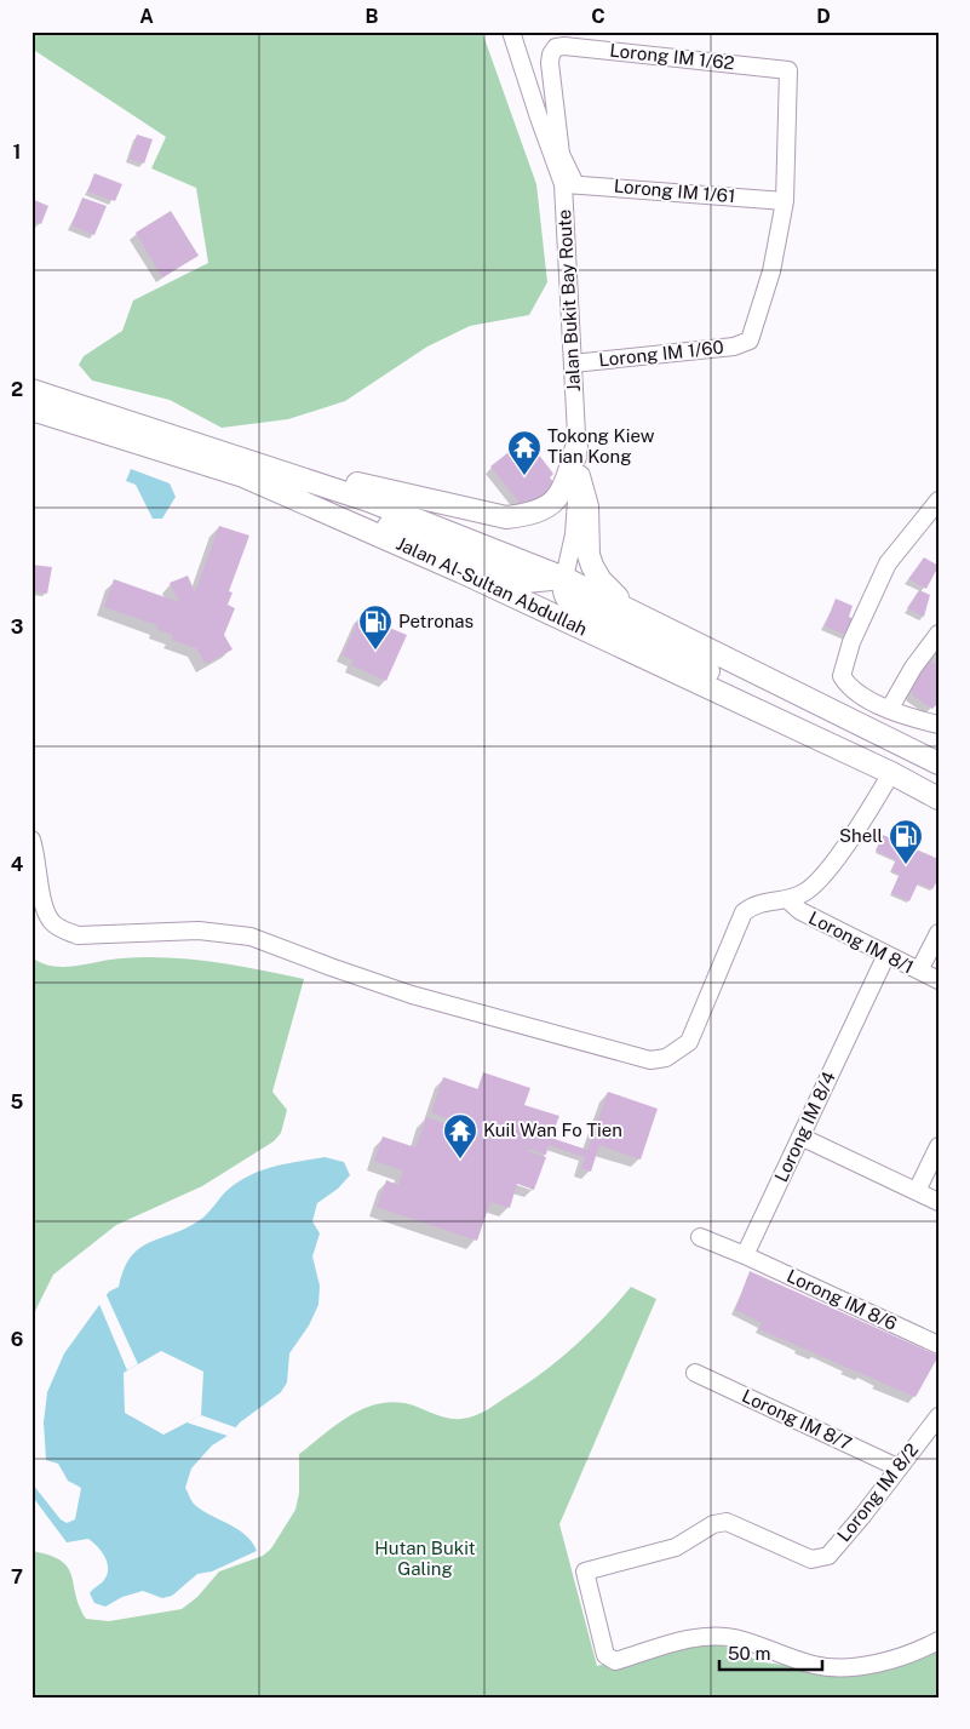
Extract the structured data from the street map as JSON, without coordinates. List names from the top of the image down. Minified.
{"streets":{"main road":["Jalan Al-Sultan Abdullah"],"street":["Lorong IM 1/62","Lorong IM 1/61","Jalan Bukit Bay Route","Lorong IM 1/60","Lorong IM 8/1","Lorong IM 8/4","Lorong IM 8/6","Lorong IM 8/7","Lorong IM 8/2"]},"crossings":[["Lorong IM 1/62","Lorong IM 1/61"],["Lorong IM 1/62","Jalan Bukit Bay Route"],["Lorong IM 1/62","Lorong IM 1/60"],["Lorong IM 1/61","Jalan Bukit Bay Route"],["Lorong IM 1/61","Lorong IM 1/60"],["Jalan Bukit Bay Route","Lorong IM 1/60"],["Jalan Bukit Bay Route","Jalan Al-Sultan Abdullah"],["Lorong IM 8/1","Lorong IM 8/4"],["Lorong IM 8/4","Lorong IM 8/6"],["Lorong IM 8/7","Lorong IM 8/2"]],"parks":["Hutan Bukit Galing"],"places":{"temple":["Tokong Kiew Tian Kong","Kuil Wan Fo Tien"],"fuel station":["Petronas","Shell"]},"scale_bar":"50 m","grid":{"columns":["A","B","C","D"],"rows":["1","2","3","4","5","6","7"]}}
